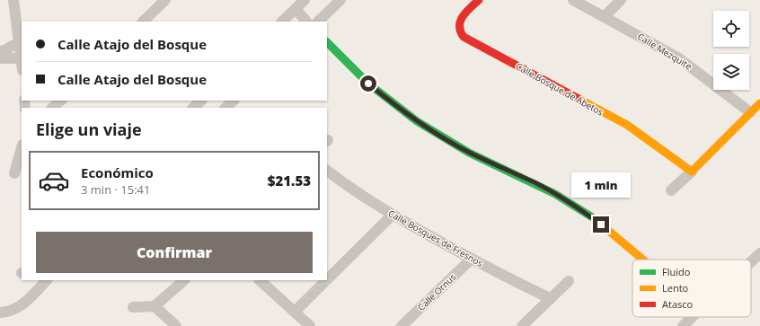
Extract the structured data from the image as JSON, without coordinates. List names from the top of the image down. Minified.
{"streets":{"street":["Calle Mezquite","Calle Bosque de Abetos","Calle Bosques de Fresnos","Calle Ornus"]},"crossings":[["Calle Bosques de Fresnos","Calle Ornus"]],"legend":["Fluido","Lento","Atasco"],"page":{"banner":["Calle Atajo del Bosque","Calle Atajo del Bosque"],"heading":"Elige un viaje","list":[{"name":"Económico","note":"3 min · 15:41","value":"$21.53"}],"bubble":"1 min","buttons":"Confirmar"}}
